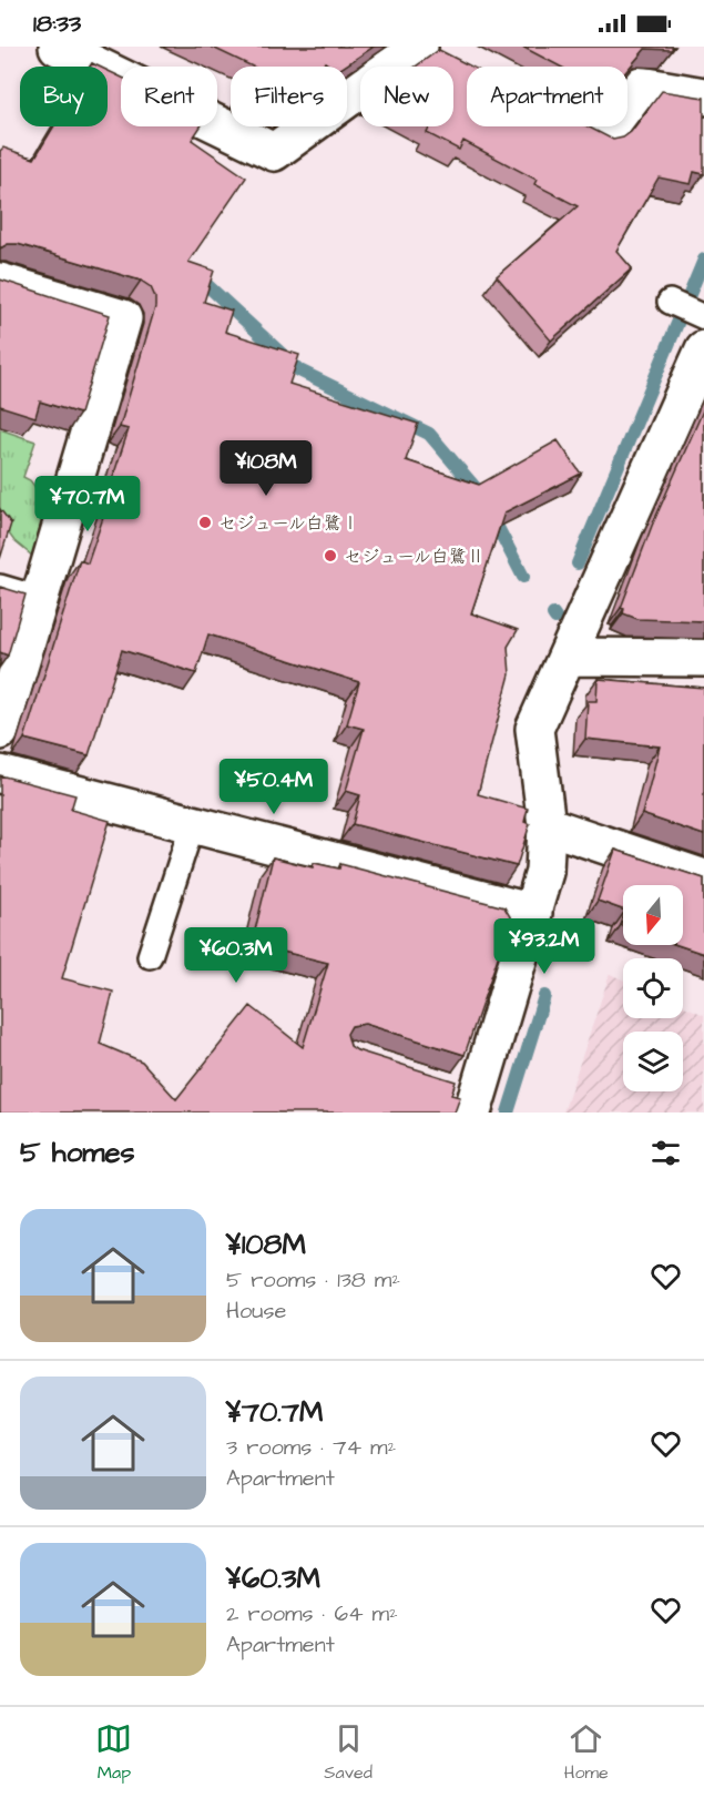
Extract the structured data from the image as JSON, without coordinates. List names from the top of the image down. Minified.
{"places":["セジュール白鷺Ⅰ","セジュール白鷺Ⅱ"],"north":"bottom","page":{"status":"18:33","chip":["Buy","Rent","Filters","New","Apartment"],"price":["¥108M","¥70.7M","¥50.4M","¥93.2M","¥60.3M"],"heading":"5 homes","list":[{"name":"¥108M","note":"5 rooms · 138 m² · House"},{"name":"¥70.7M","note":"3 rooms · 74 m² · Apartment"},{"name":"¥60.3M","note":"2 rooms · 64 m² · Apartment"}],"tabs":["Map","Saved","Home"]}}
